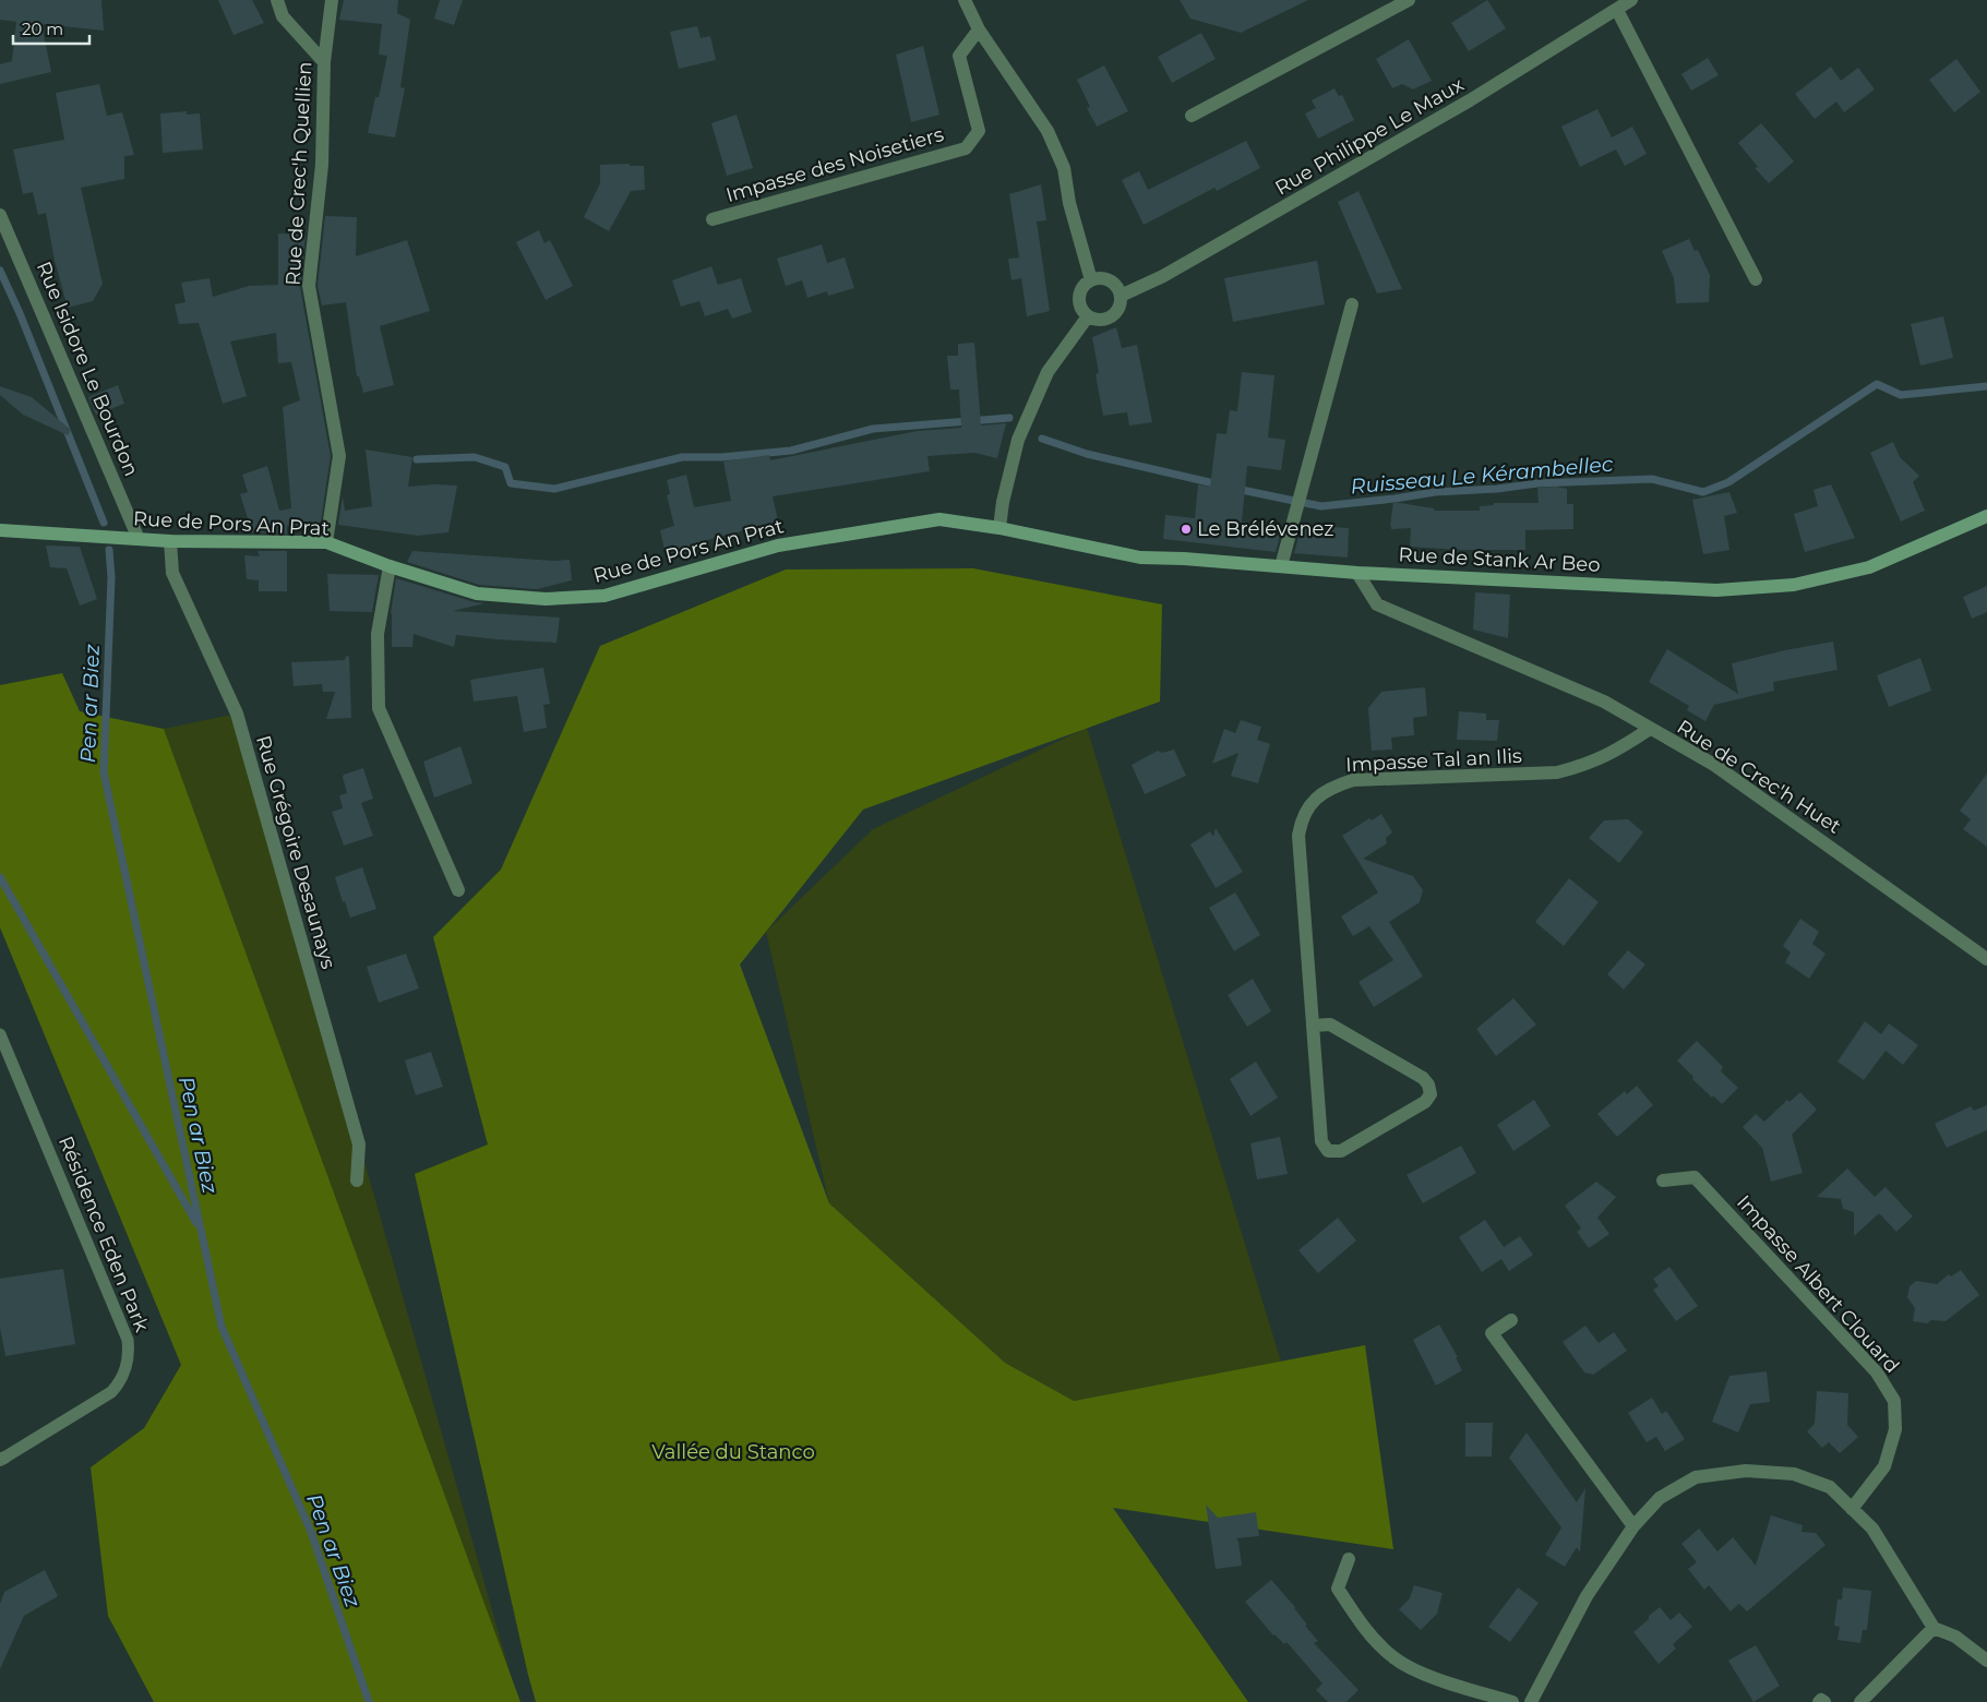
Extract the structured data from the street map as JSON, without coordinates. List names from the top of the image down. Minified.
{"streets":{"street":["Rue Philippe Le Maux","Impasse des Noisetiers","Rue de Crec'h Quellien","Rue Isidore Le Bourdon","Rue de Pors An Prat","Rue de Stank Ar Beo","Impasse Tal an Ilis","Rue de Crec'h Huet","Rue Grégoire Desaunays","Impasse Albert Clouard"],"lane":["Résidence Eden Park"]},"crossings":[["Rue de Crec'h Quellien","Rue de Pors An Prat"],["Rue Isidore Le Bourdon","Rue de Pors An Prat"],["Rue de Pors An Prat","Rue de Stank Ar Beo"],["Rue de Pors An Prat","Rue Grégoire Desaunays"],["Rue de Stank Ar Beo","Rue de Crec'h Huet"],["Impasse Tal an Ilis","Rue de Crec'h Huet"]],"water":["Ruisseau Le Kérambellec","Pen ar Biez"],"parks":["Vallée du Stanco"],"places":["Le Brélévenez"],"scale_bar":"20 m"}
